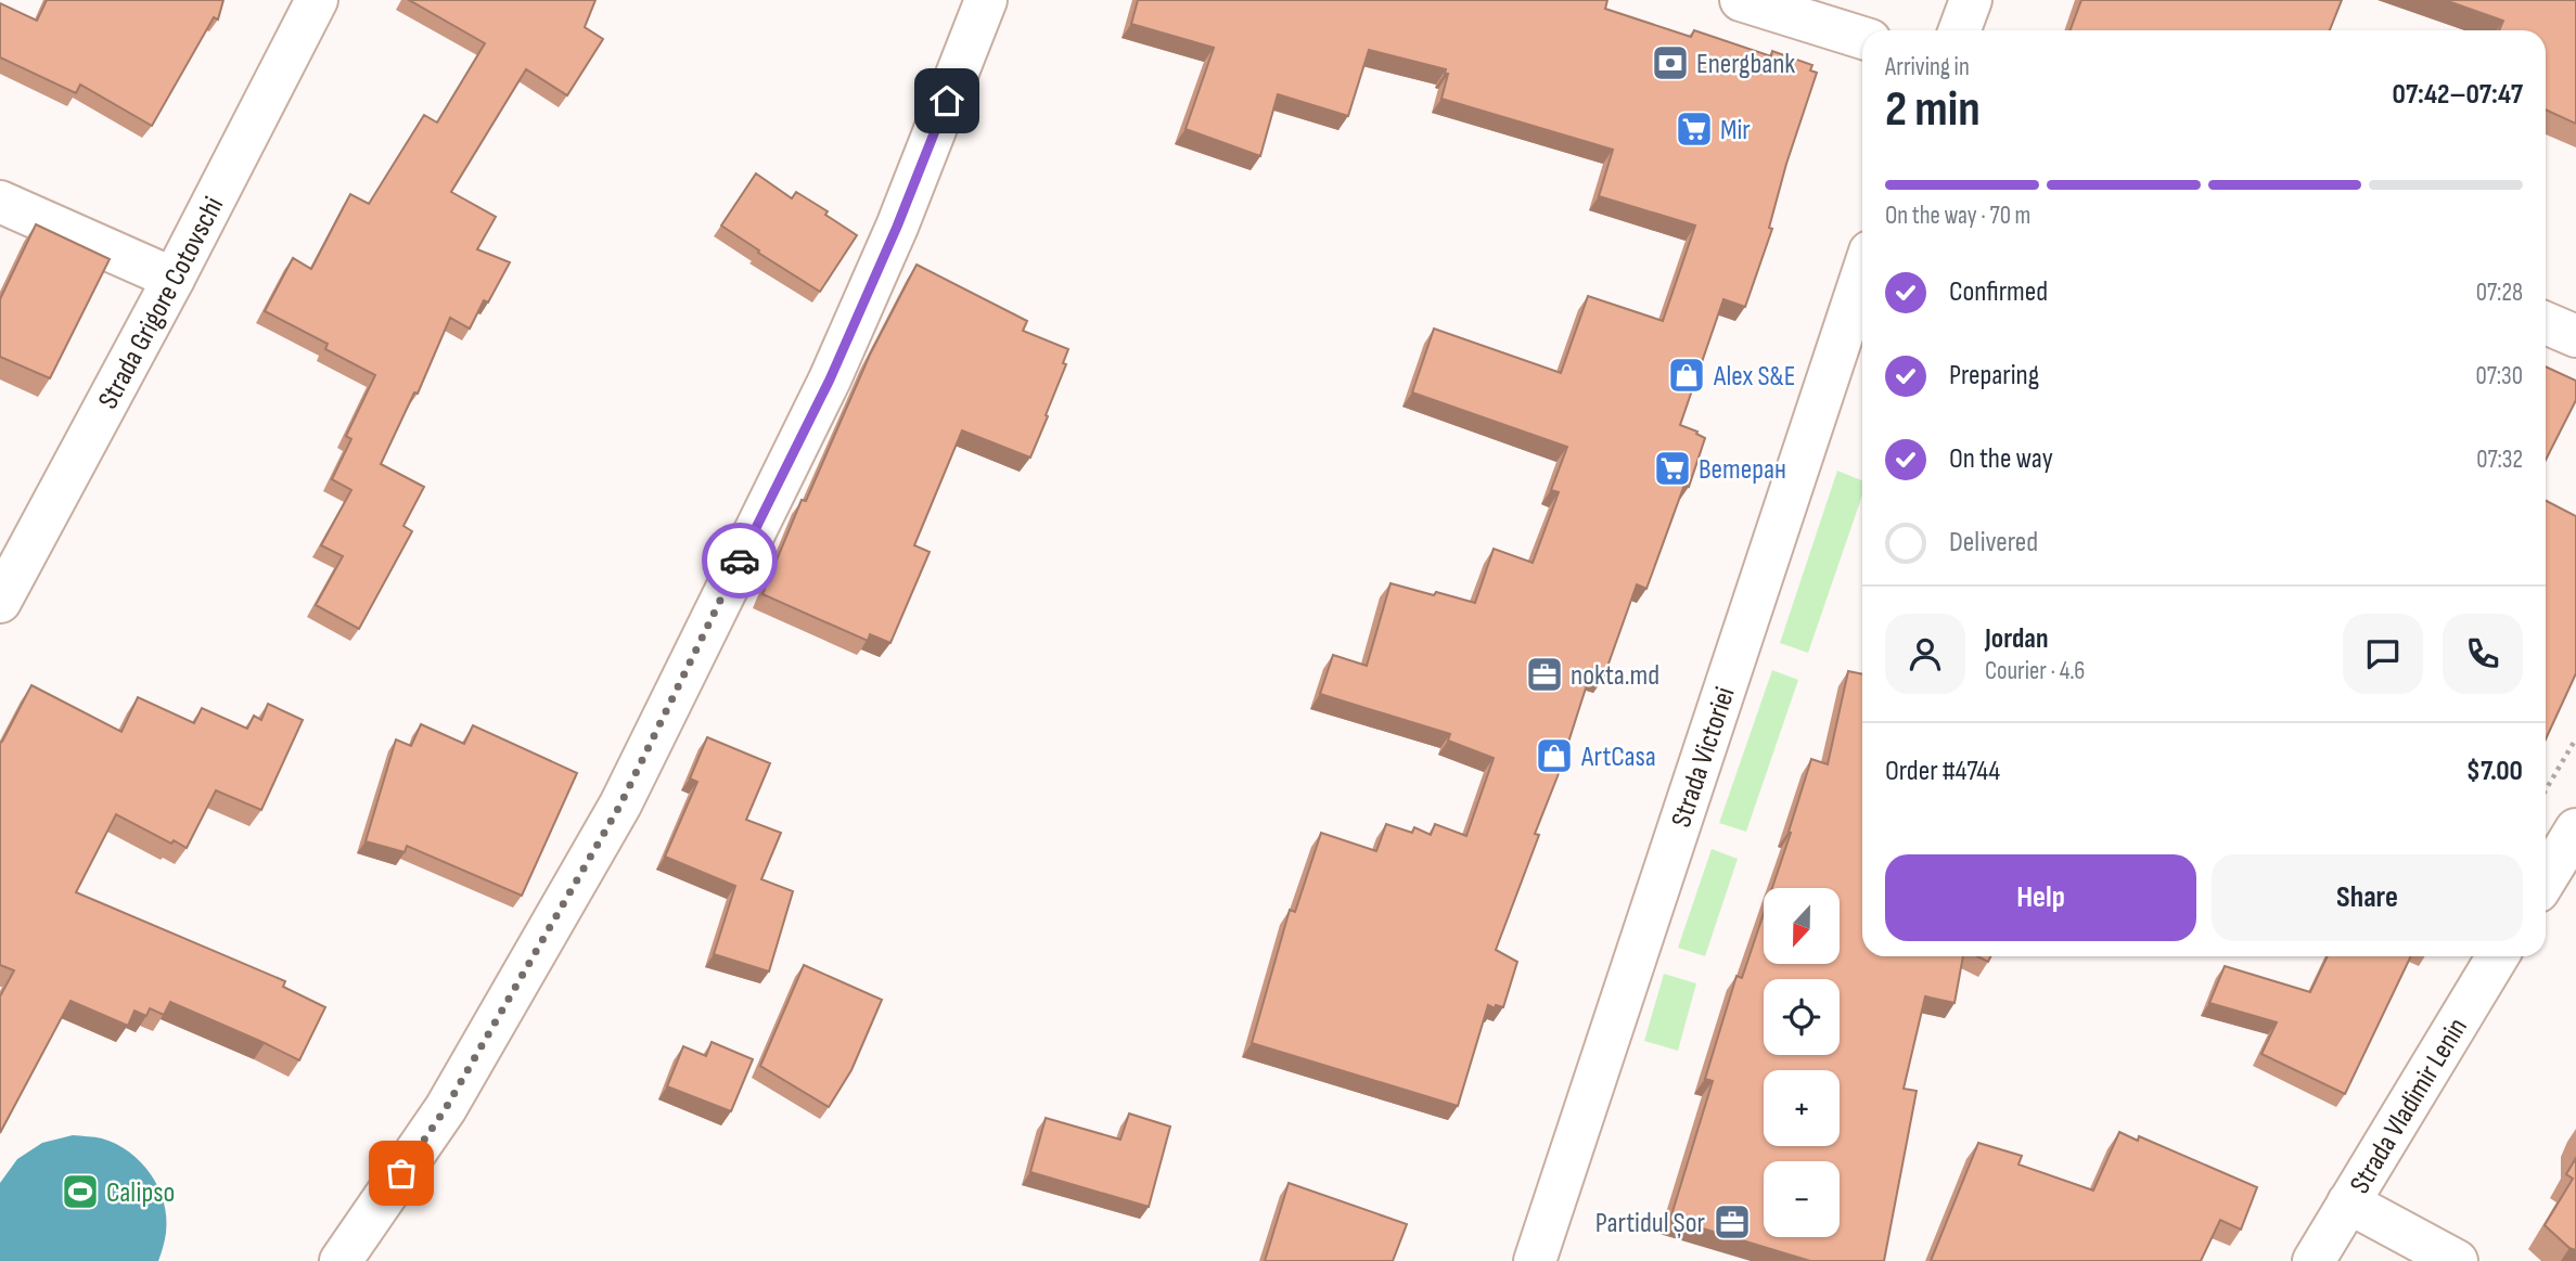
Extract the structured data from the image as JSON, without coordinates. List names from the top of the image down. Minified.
{"streets":{"street":["Strada Grigore Cotovschi","Strada Victoriei","Strada Vladimir Lenin"]},"places":{"bank":["Energbank"],"supermarket":["Mir","Ветеран"],"shop":["Alex S&E","ArtCasa"],"office":["nokta.md","Partidul Șor"],"sports":["Calipso"]},"north":"bottom","page":{"heading":["2 min","Arriving in","07:42–07:47"],"panel":["Jordan","Courier · 4.6","Order #4744","$7.00"],"bar":"On the way · 70 m","list":[["Confirmed","07:28"],["Preparing","07:30"],["On the way","07:32"],"Delivered"],"buttons":["Help","Share"],"map_buttons":["+","−"]}}
